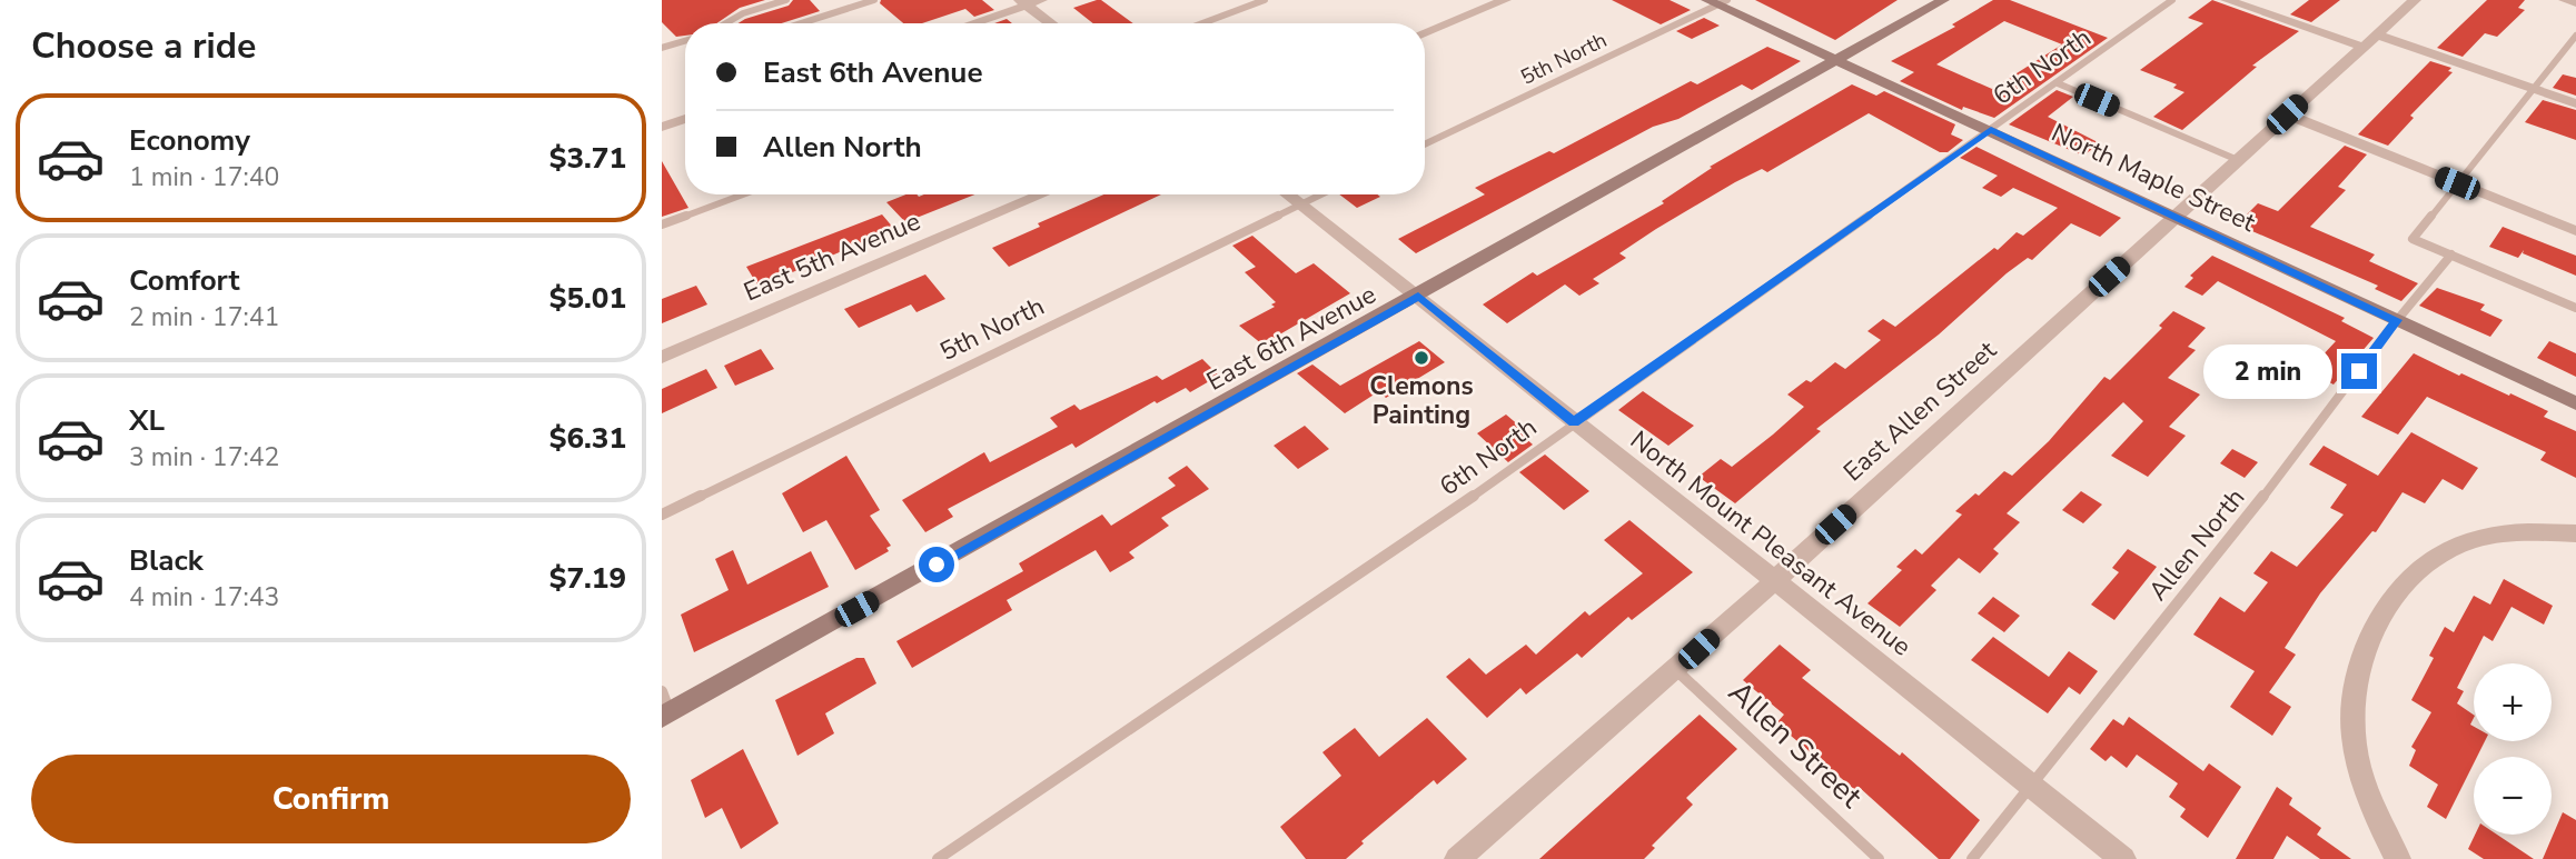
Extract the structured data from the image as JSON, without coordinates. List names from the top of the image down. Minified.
{"streets":{"street":["North Maple Street","East 5th Avenue","East 6th Avenue","East Allen Street","North Mount Pleasant Avenue"],"lane":["5th North","6th North","Allen North","Allen Street"]},"crossings":[["5th North","North Maple Street"],["5th North","North Mount Pleasant Avenue"],["6th North","North Maple Street"],["6th North","North Mount Pleasant Avenue"],["North Maple Street","East 6th Avenue"],["North Maple Street","East Allen Street"],["North Maple Street","Allen North"],["East 6th Avenue","North Mount Pleasant Avenue"],["East Allen Street","North Mount Pleasant Avenue"],["East Allen Street","Allen Street"],["North Mount Pleasant Avenue","Allen North"]],"places":["Clemons Painting"],"page":{"heading":"Choose a ride","banner":["East 6th Avenue","Allen North"],"list":[{"name":"Economy","note":"1 min · 17:40","value":"$3.71"},{"name":"Comfort","note":"2 min · 17:41","value":"$5.01"},{"name":"XL","note":"3 min · 17:42","value":"$6.31"},{"name":"Black","note":"4 min · 17:43","value":"$7.19"}],"bubble":"2 min","map_buttons":["+","−"],"buttons":"Confirm"}}
